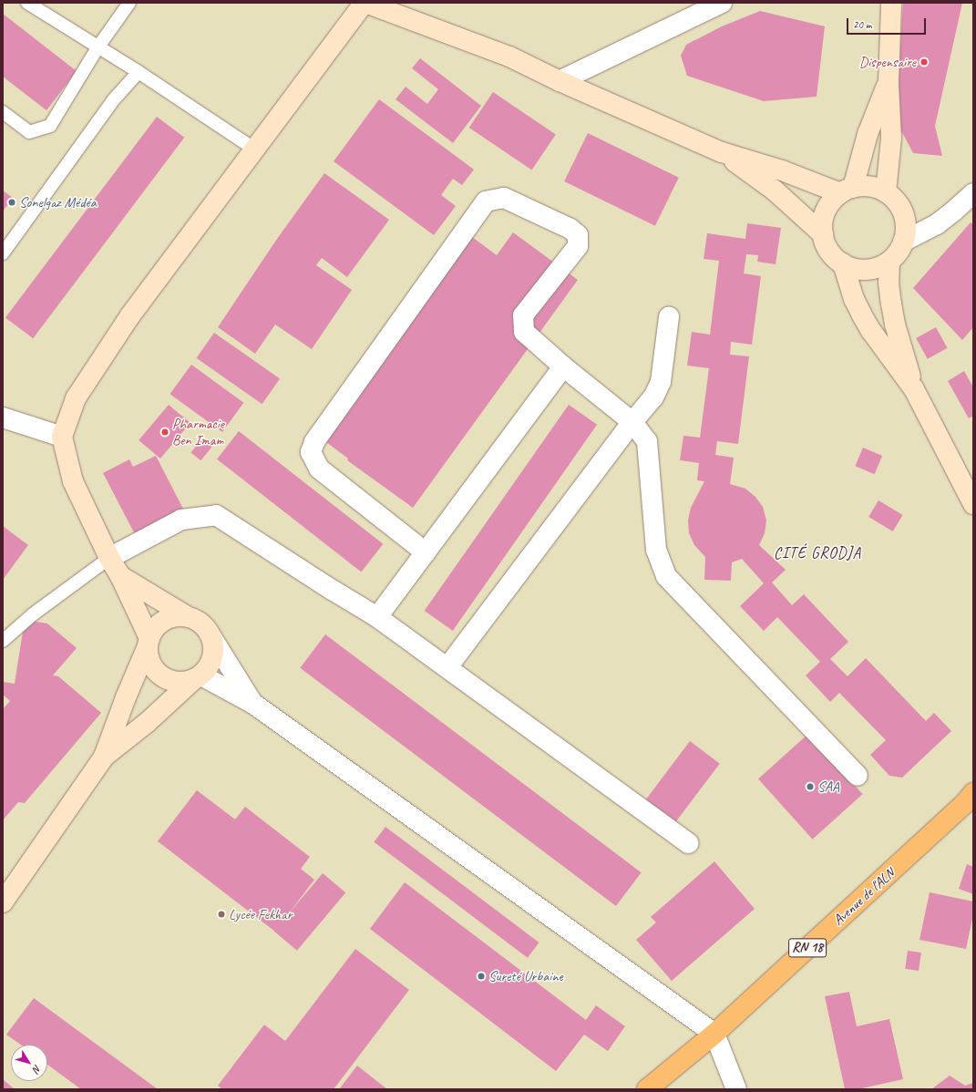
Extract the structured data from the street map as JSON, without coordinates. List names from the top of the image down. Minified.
{"streets":{"main road":["Avenue de l'ALN","RN 18"]},"districts":["CITÉ GRODJA"],"places":["Dispensaire","Sonelgaz Médéa","Pharmacie Ben Imam","SAA","Lycée Fekhar","Sureté Urbaine"],"scale_bar":"20 m","north":"bottom right"}
